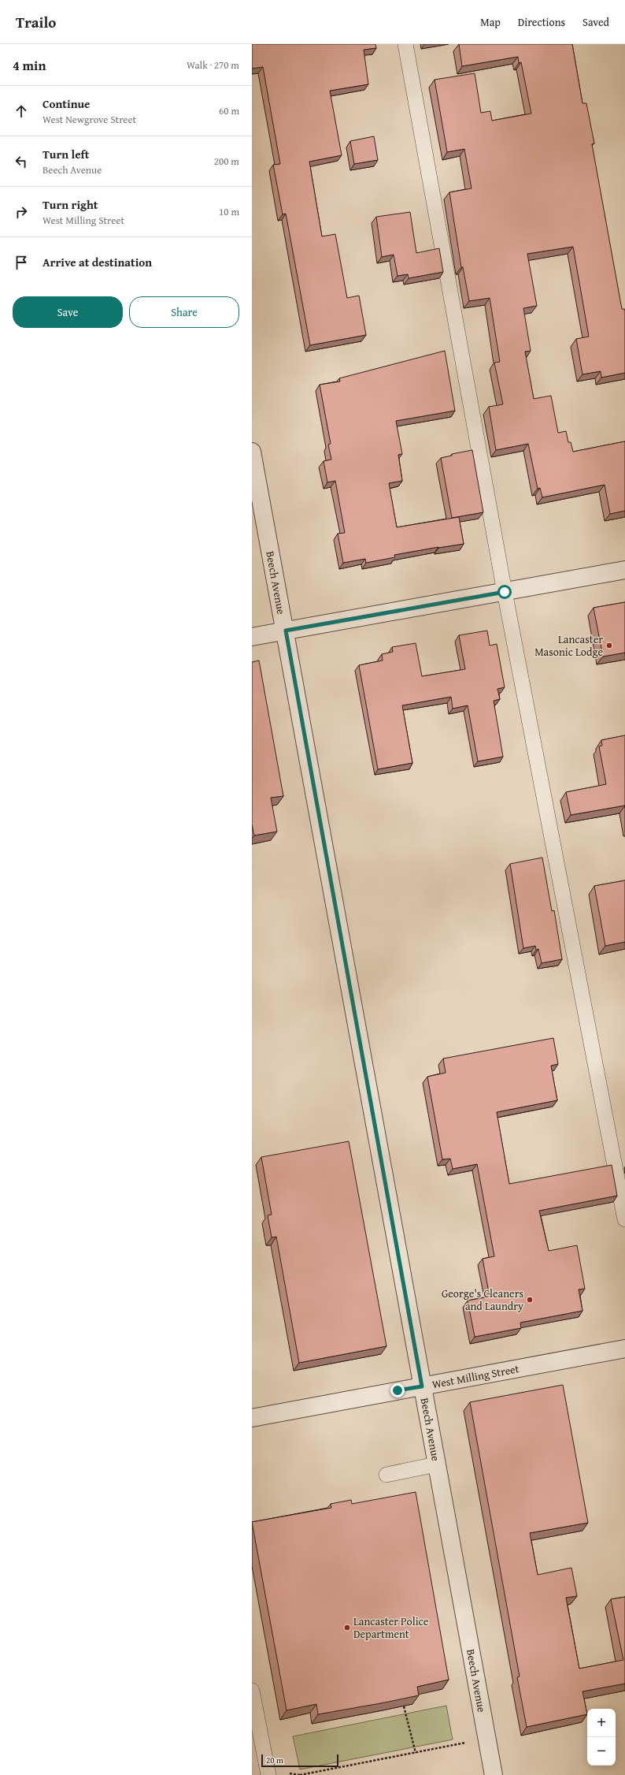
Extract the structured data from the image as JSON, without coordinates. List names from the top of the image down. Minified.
{"streets":{"street":["Beech Avenue","West Milling Street"]},"crossings":[["Beech Avenue","West Milling Street"]],"places":["Lancaster Masonic Lodge","George's Cleaners and Laundry","Lancaster Police Department"],"scale_bar":"20 m","page":{"header":"Trailo","nav":["Map","Directions","Saved"],"heading":["4 min","Walk · 270 m"],"list":[["Continue","West Newgrove Street","60 m"],["Turn left","Beech Avenue","200 m"],["Turn right","West Milling Street","10 m"],"Arrive at destination"],"buttons":["Save","Share"],"map_buttons":["+","−"],"scale":"20 m"}}
